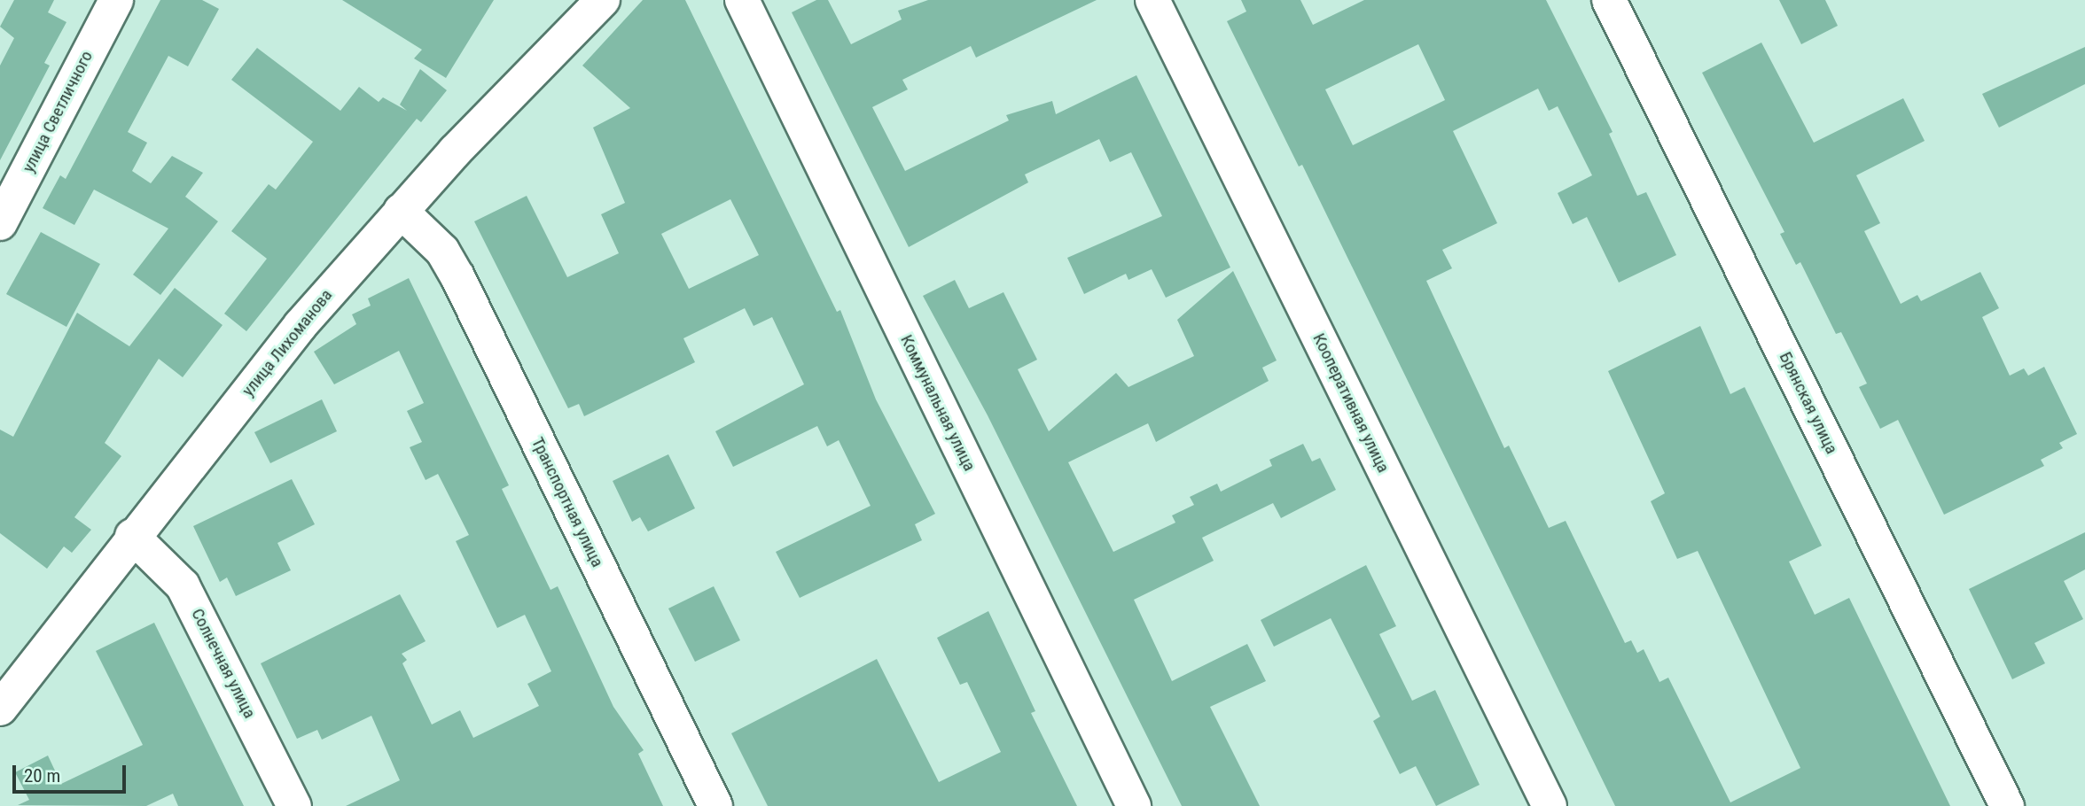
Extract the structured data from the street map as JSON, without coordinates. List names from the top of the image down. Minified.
{"streets":{"street":["улица Светличного","улица Лихоманова","Коммунальная улица","Кооперативная улица","Брянская улица","Транспортная улица","Солнечная улица"]},"crossings":[["улица Лихоманова","Транспортная улица"],["улица Лихоманова","Солнечная улица"]],"scale_bar":"20 m"}
